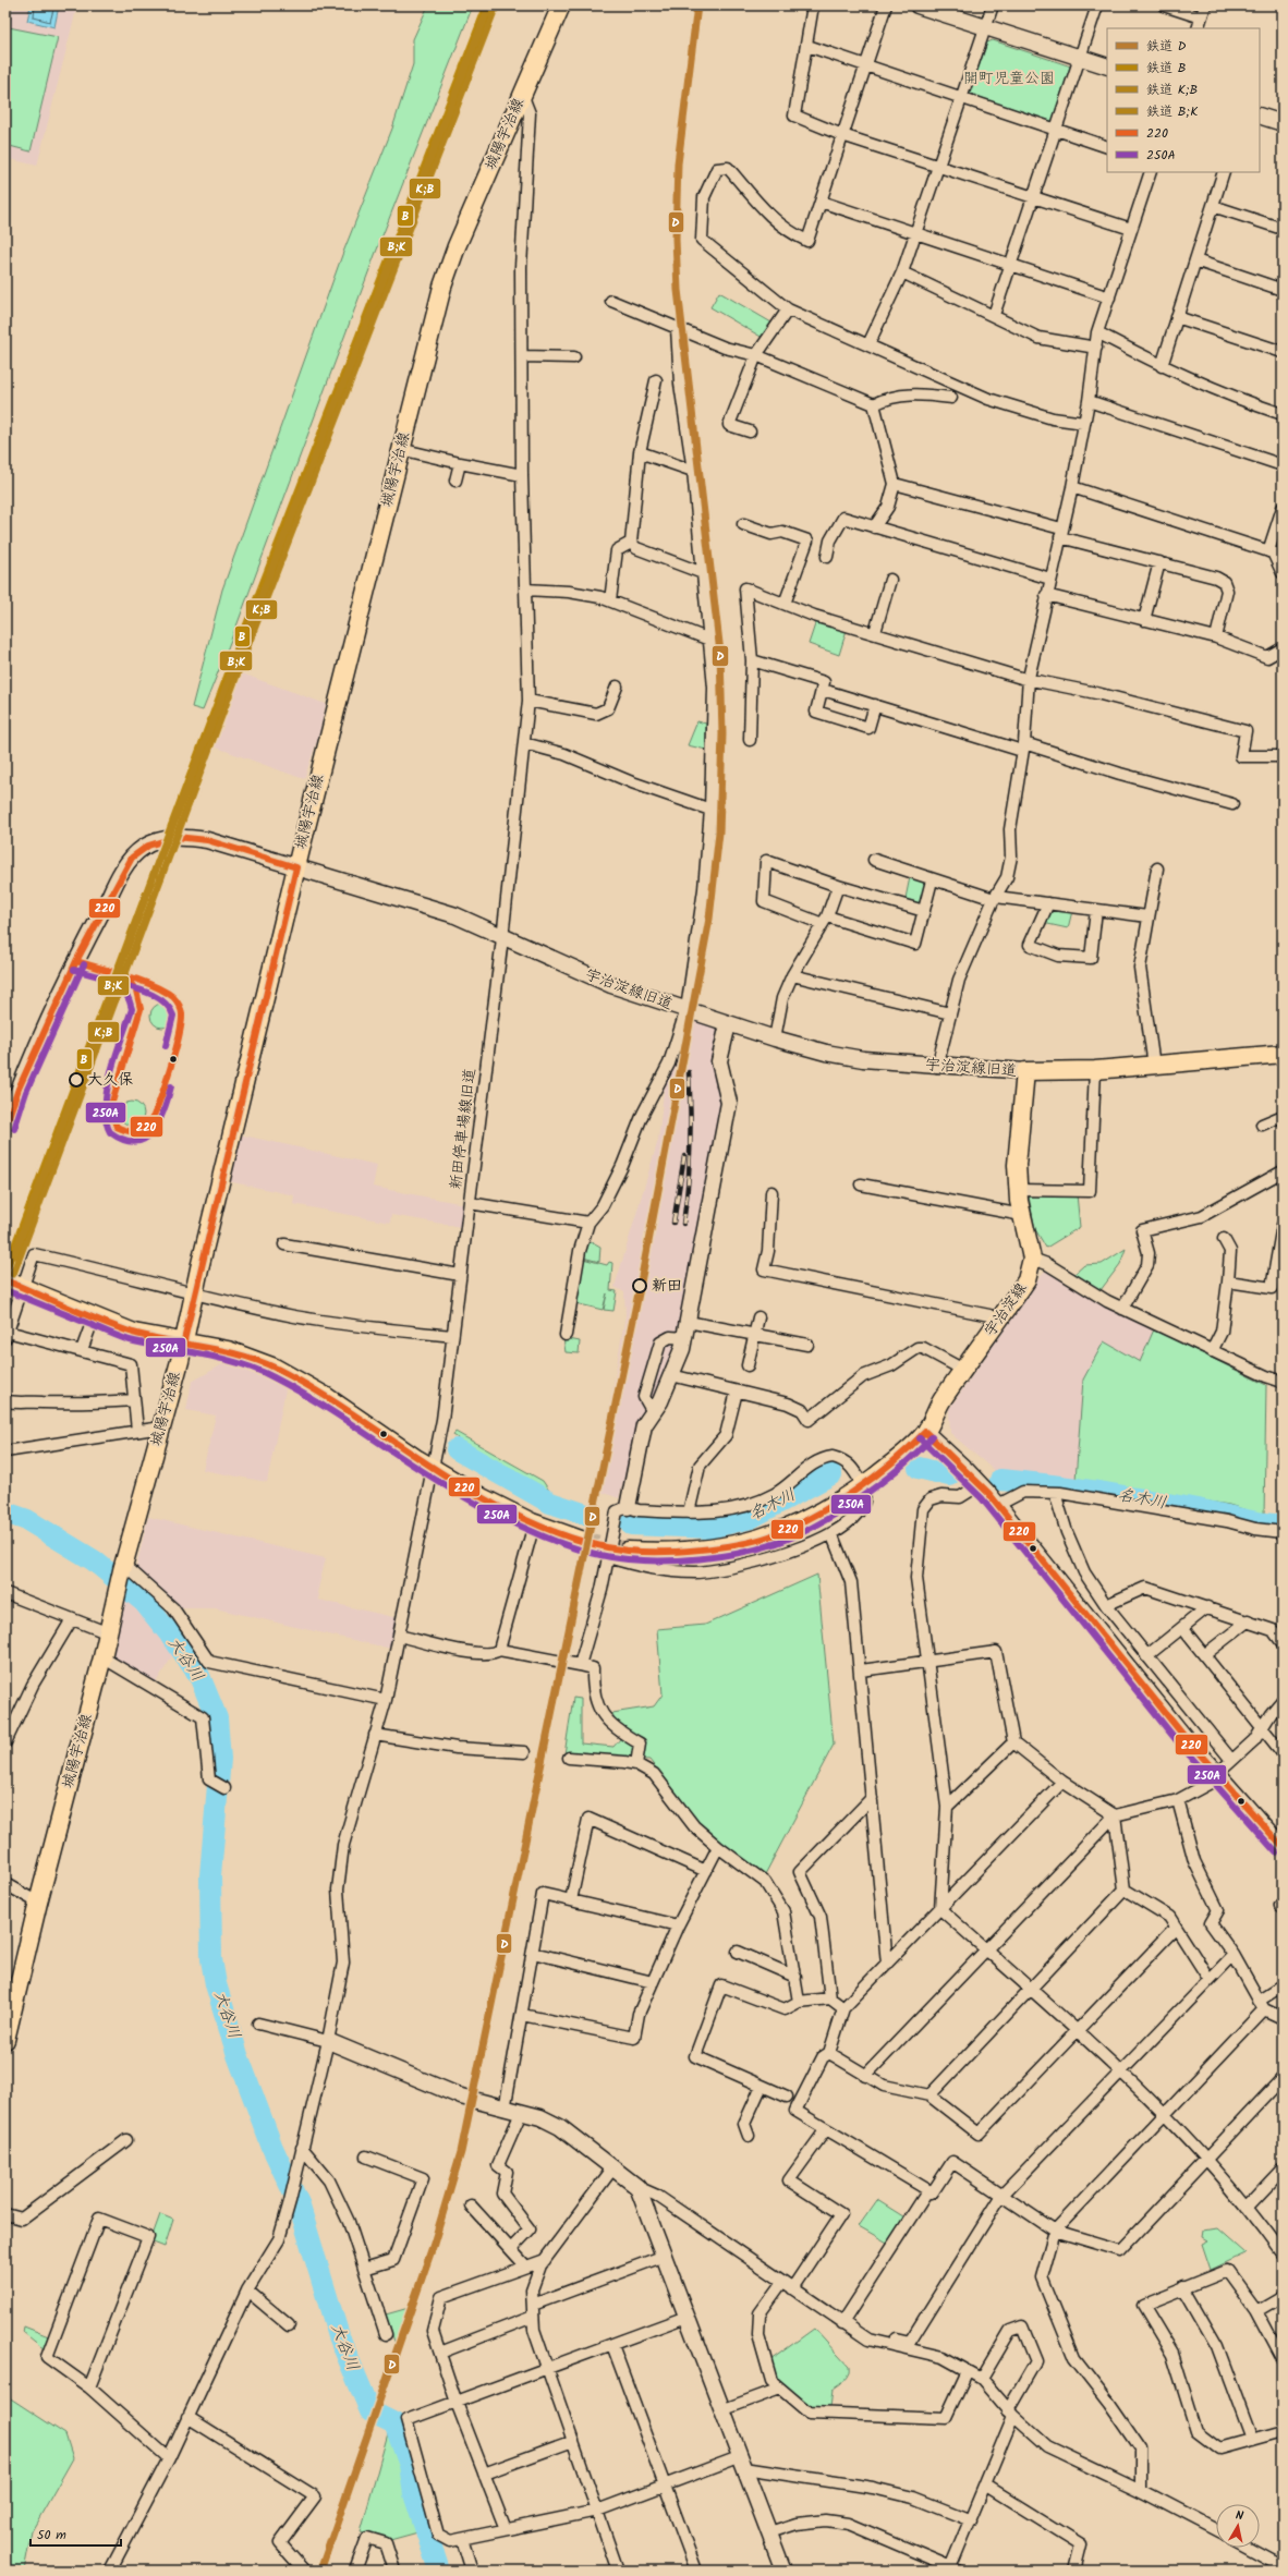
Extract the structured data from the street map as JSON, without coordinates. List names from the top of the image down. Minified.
{"streets":{"main road":["城陽宇治線","宇治淀線"],"street":["宇治淀線旧道","新田停車場線旧道"]},"crossings":[["城陽宇治線","宇治淀線旧道"],["城陽宇治線","新田停車場線旧道"],["宇治淀線旧道","新田停車場線旧道"],["宇治淀線旧道","宇治淀線"]],"water":["名木川","大谷川"],"parks":["開町児童公園"],"places":["大久保","新田"],"lines":["rail line D","rail line B","rail line K;B","rail line B;K","transit line 220","transit line 250A"],"legend":["鉄道 D","鉄道 B","鉄道 K;B","鉄道 B;K","220","250A"],"scale_bar":"50 m","north":"top"}
